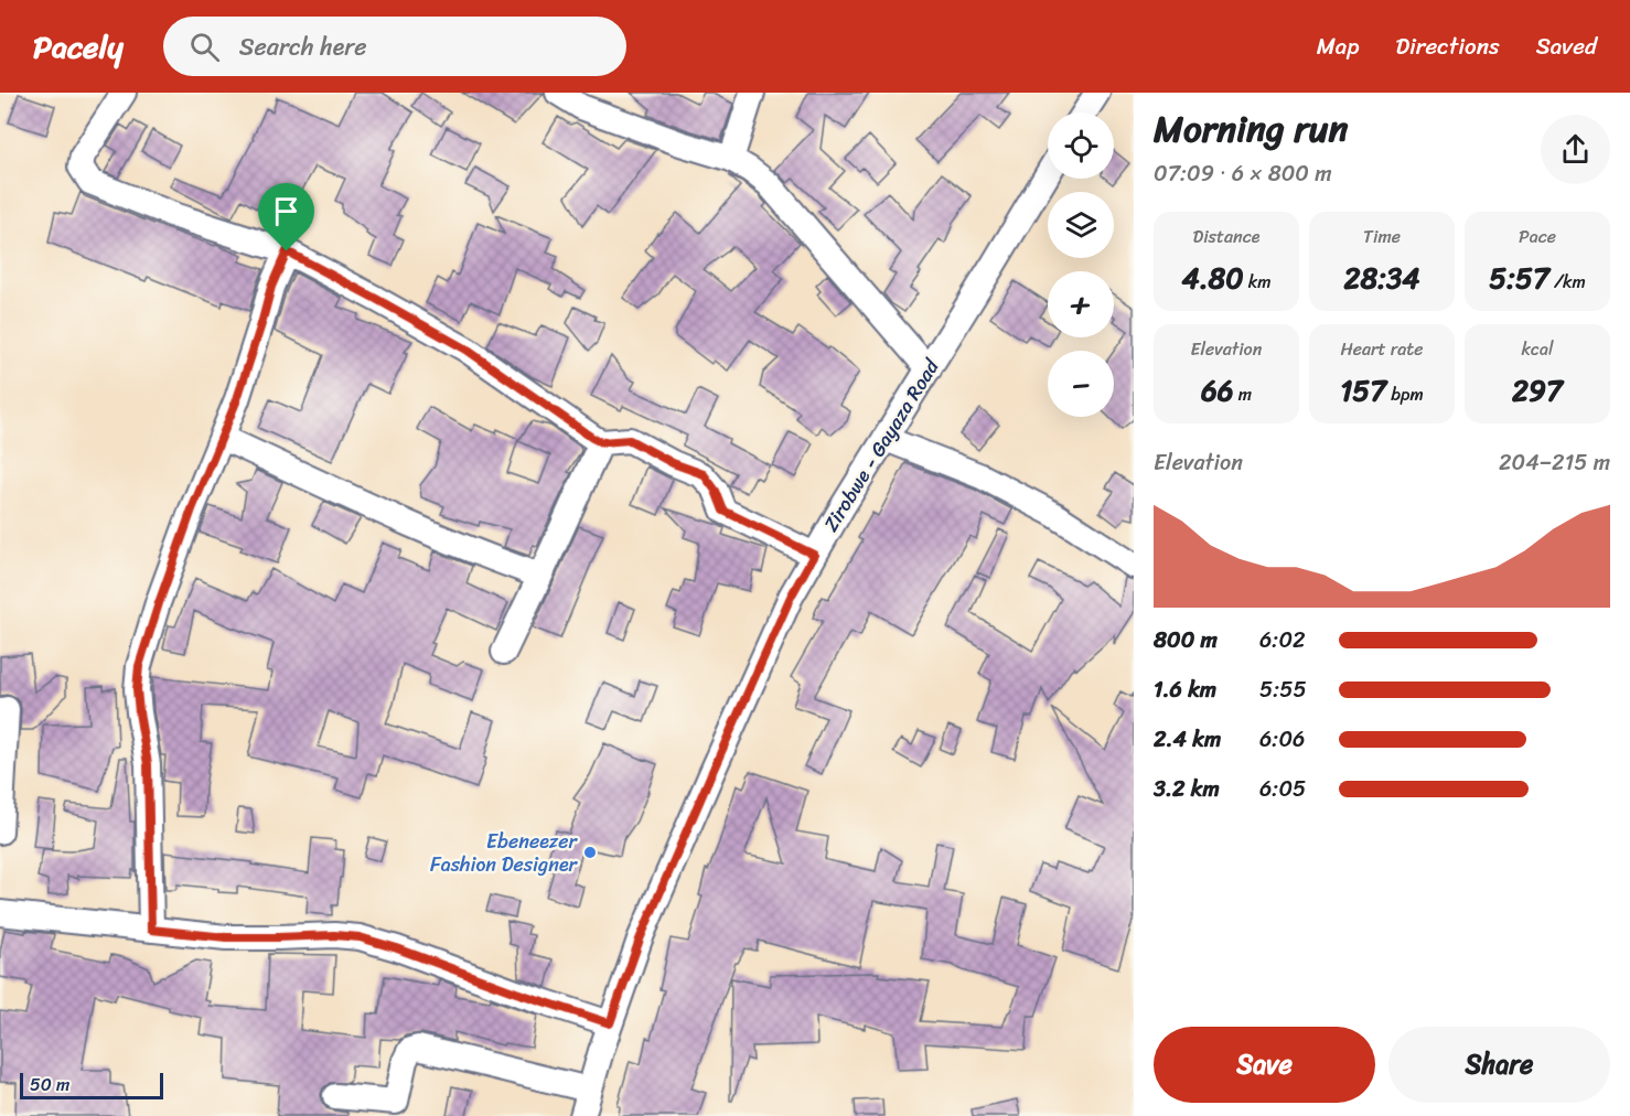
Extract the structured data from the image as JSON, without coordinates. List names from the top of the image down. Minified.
{"streets":{"street":["Zirobwe - Gayaza Road"]},"places":["Ebeneezer Fashion Designer"],"scale_bar":"50 m","page":{"header":"Pacely","search":"Search here","nav":["Map","Directions","Saved"],"heading":["Morning run","07:09 · 6 × 800 m"],"map_buttons":["+","−"],"stats":[["Distance","4.80 km"],["Time","28:34"],["Pace","5:57 /km"],["Elevation","66 m"],["Heart rate","157 bpm"],["kcal","297"]],"chart":["Elevation","204–215 m"],"list":[{"name":"800 m","note":"6:02"},{"name":"1.6 km","note":"5:55"},{"name":"2.4 km","note":"6:06"},{"name":"3.2 km","note":"6:05"}],"buttons":["Save","Share"],"scale":"50 m"}}
